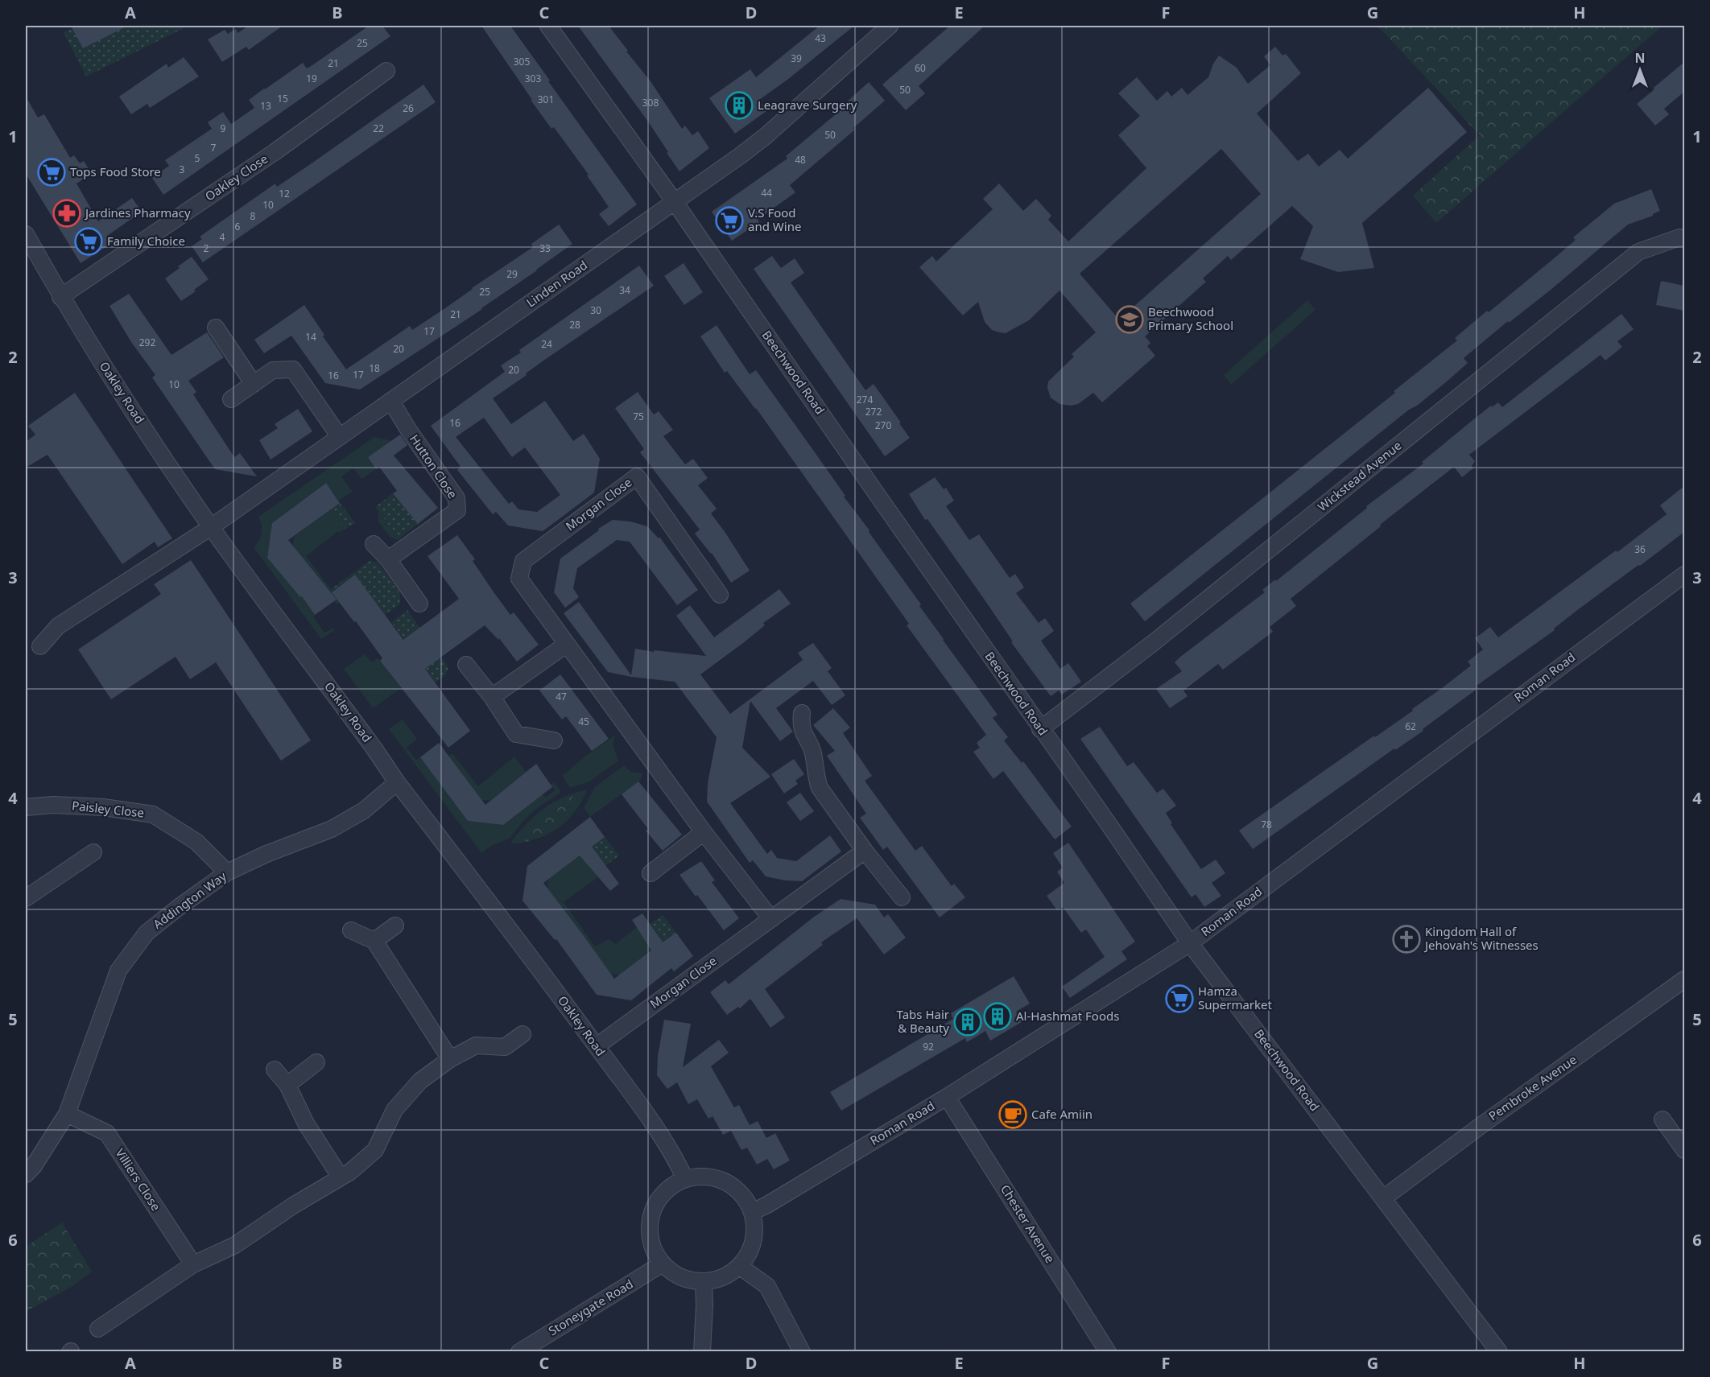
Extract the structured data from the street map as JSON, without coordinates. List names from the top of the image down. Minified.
{"streets":{"street":["Oakley Close","Linden Road","Beechwood Road","Oakley Road","Hutton Close","Wickstead Avenue","Morgan Close","Roman Road","Paisley Close","Addington Way","Pembroke Avenue","Villiers Close","Chester Avenue","Stoneygate Road"]},"crossings":[["Oakley Close","Oakley Road"],["Linden Road","Beechwood Road"],["Linden Road","Oakley Road"],["Linden Road","Hutton Close"],["Beechwood Road","Wickstead Avenue"],["Beechwood Road","Roman Road"],["Beechwood Road","Pembroke Avenue"],["Oakley Road","Morgan Close"],["Oakley Road","Roman Road"],["Oakley Road","Addington Way"],["Oakley Road","Stoneygate Road"],["Roman Road","Chester Avenue"],["Roman Road","Stoneygate Road"],["Paisley Close","Addington Way"],["Addington Way","Villiers Close"]],"places":{"building":["Leagrave Surgery","Al-Hashmat Foods","Tabs Hair & Beauty"],"supermarket":["Tops Food Store","V.S Food and Wine","Family Choice","Hamza Supermarket"],"pharmacy":["Jardines Pharmacy"],"school or university":["Beechwood Primary School"],"church":["Kingdom Hall of Jehovah's Witnesses"],"cafe":["Cafe Amiin"]},"house_numbers":["43","25","39","305","21","60","19","303","50","15","301","308","13","26","9","22","50","7","5","48","3","44","12","10","8","6","4","2","33","29","34","25","30","21","28","17","14","292","24","20","18","20","17","16","10","274","272","75","16","270","36","47","45","62","78","92"],"north":"top","grid":{"columns":["A","B","C","D","E","F","G","H"],"rows":["1","2","3","4","5","6"]}}
